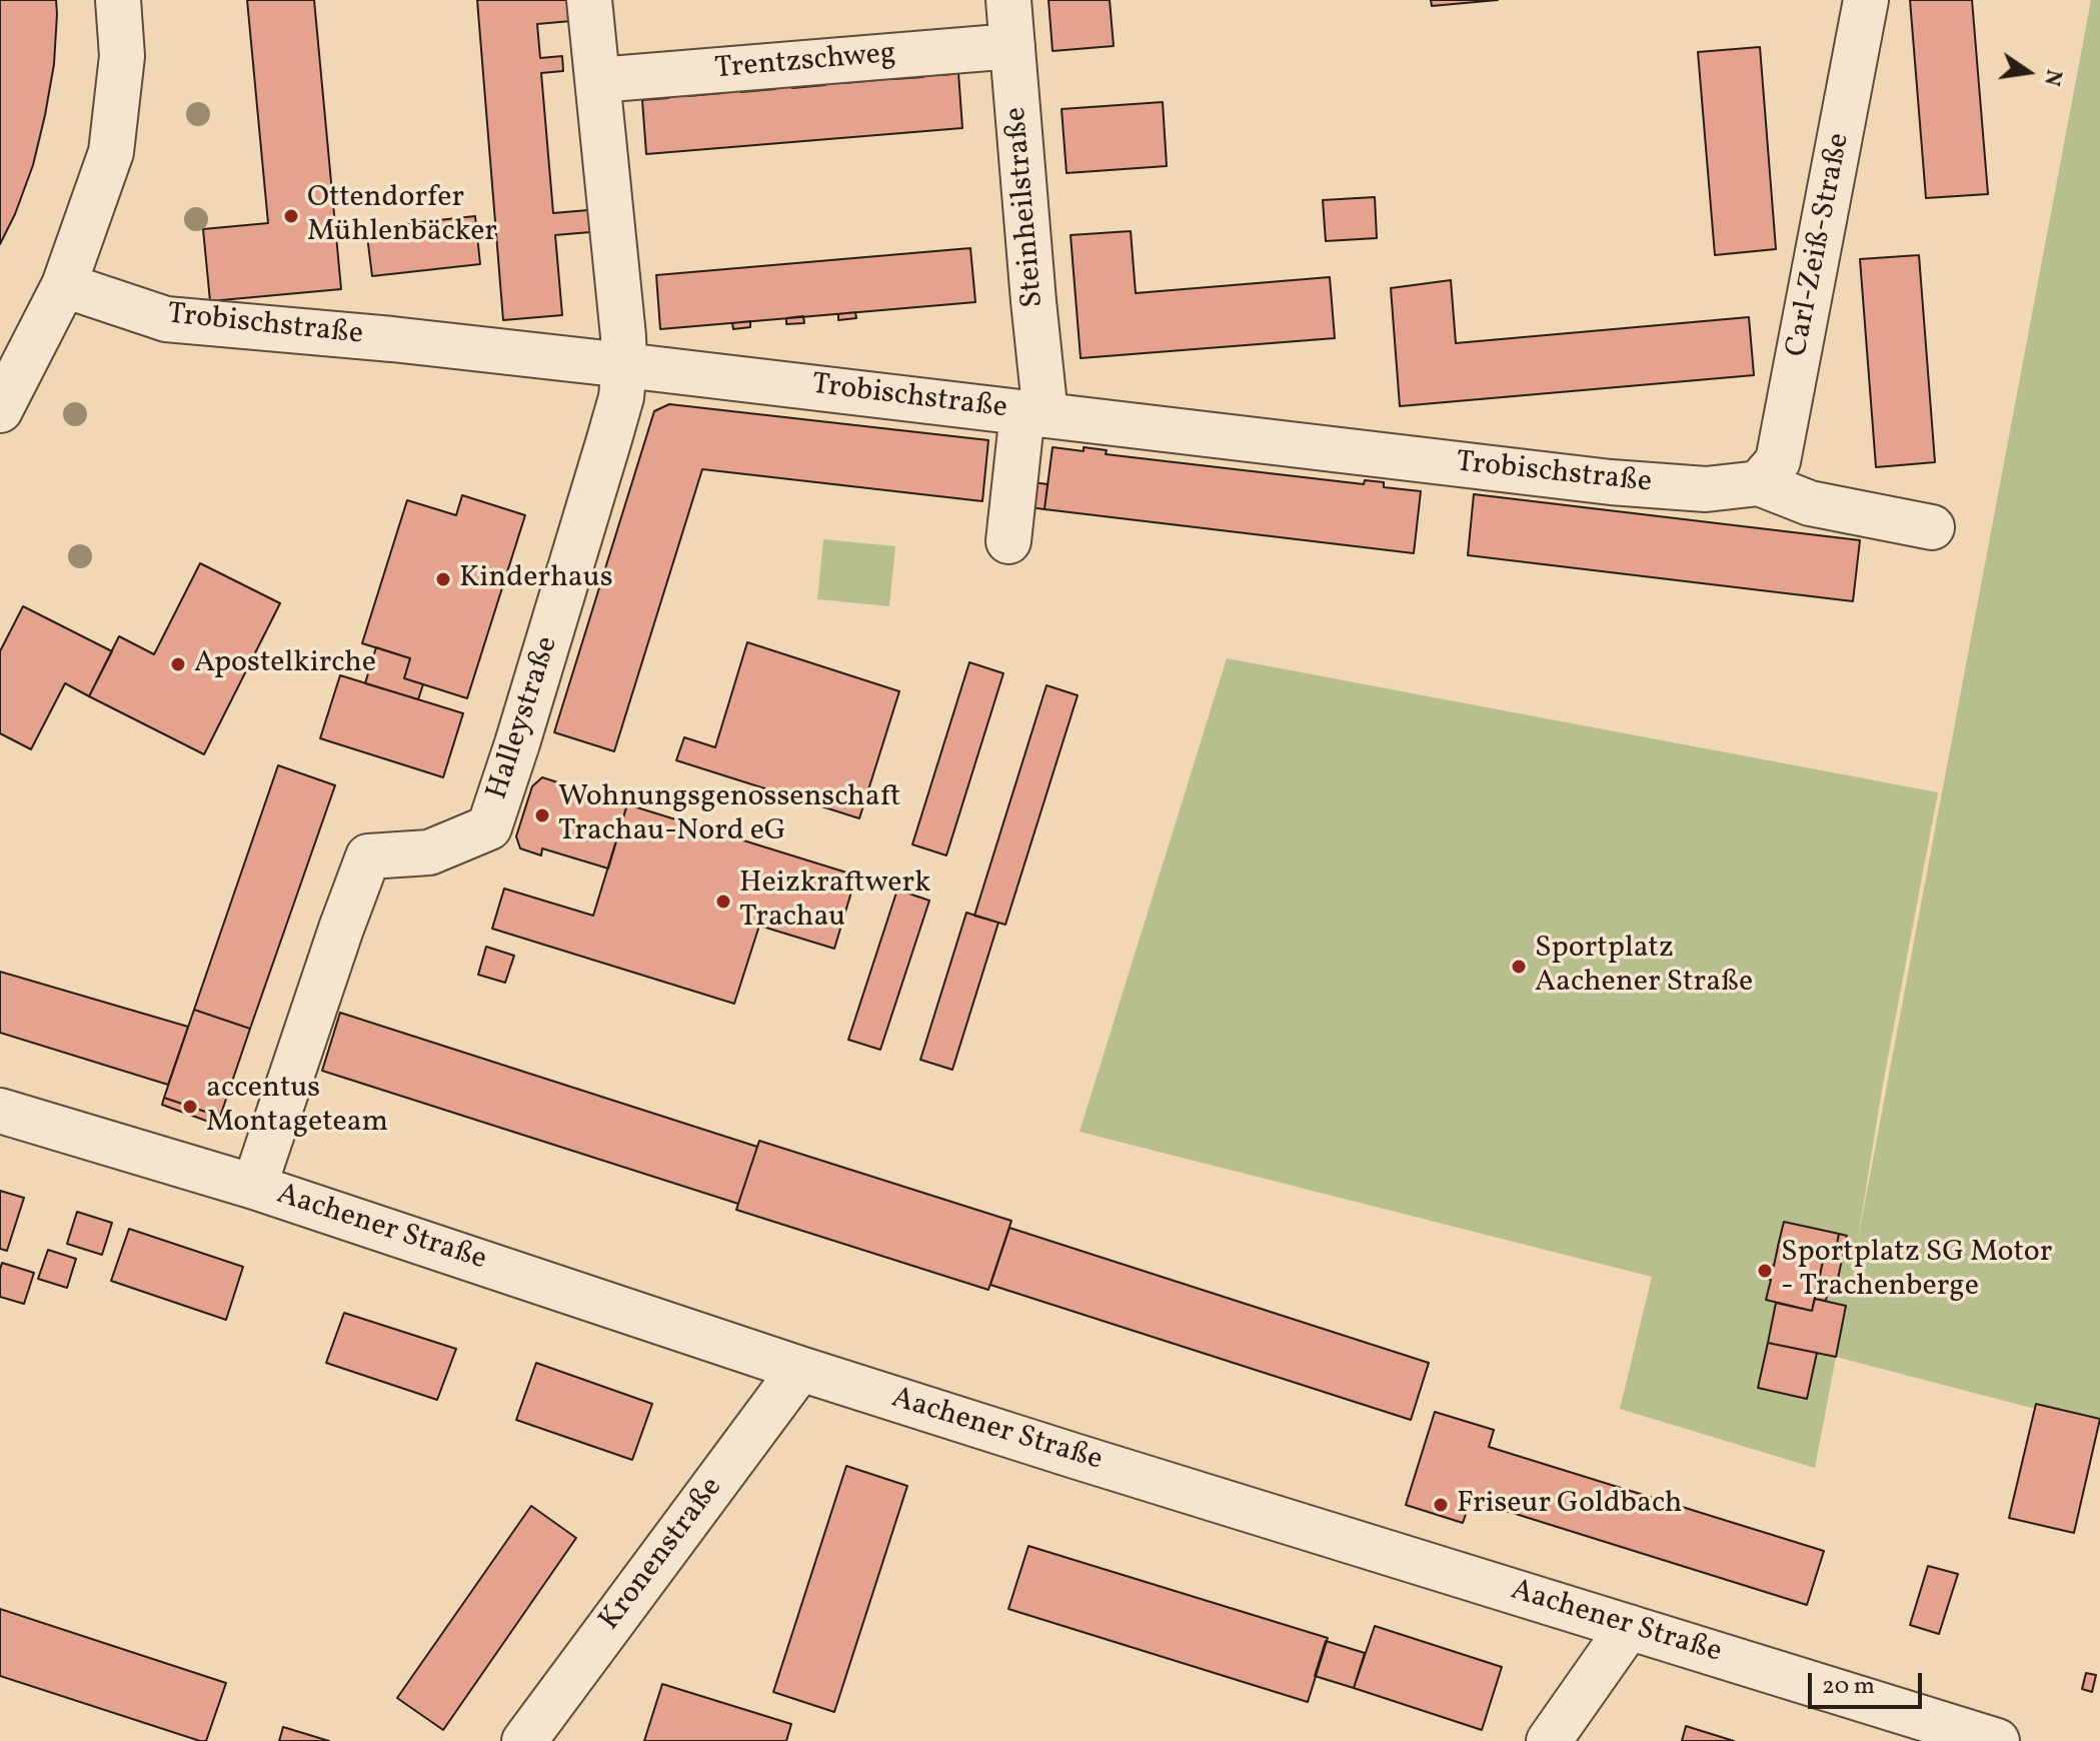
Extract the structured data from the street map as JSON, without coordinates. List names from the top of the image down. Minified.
{"streets":{"street":["Trentzschweg","Steinheilstraße","Carl-Zeiß-Straße","Trobischstraße","Halleystraße","Aachener Straße","Kronenstraße"]},"crossings":[["Trentzschweg","Steinheilstraße"],["Trentzschweg","Halleystraße"],["Steinheilstraße","Trobischstraße"],["Carl-Zeiß-Straße","Trobischstraße"],["Trobischstraße","Halleystraße"],["Halleystraße","Aachener Straße"],["Aachener Straße","Kronenstraße"]],"places":["Ottendorfer Mühlenbäcker","Kinderhaus","Apostelkirche","Wohnungsgenossenschaft Trachau-Nord eG","Heizkraftwerk Trachau","Sportplatz Aachener Straße","accentus Montageteam","Sportplatz SG Motor - Trachenberge","Friseur Goldbach"],"scale_bar":"20 m","north":"right"}
